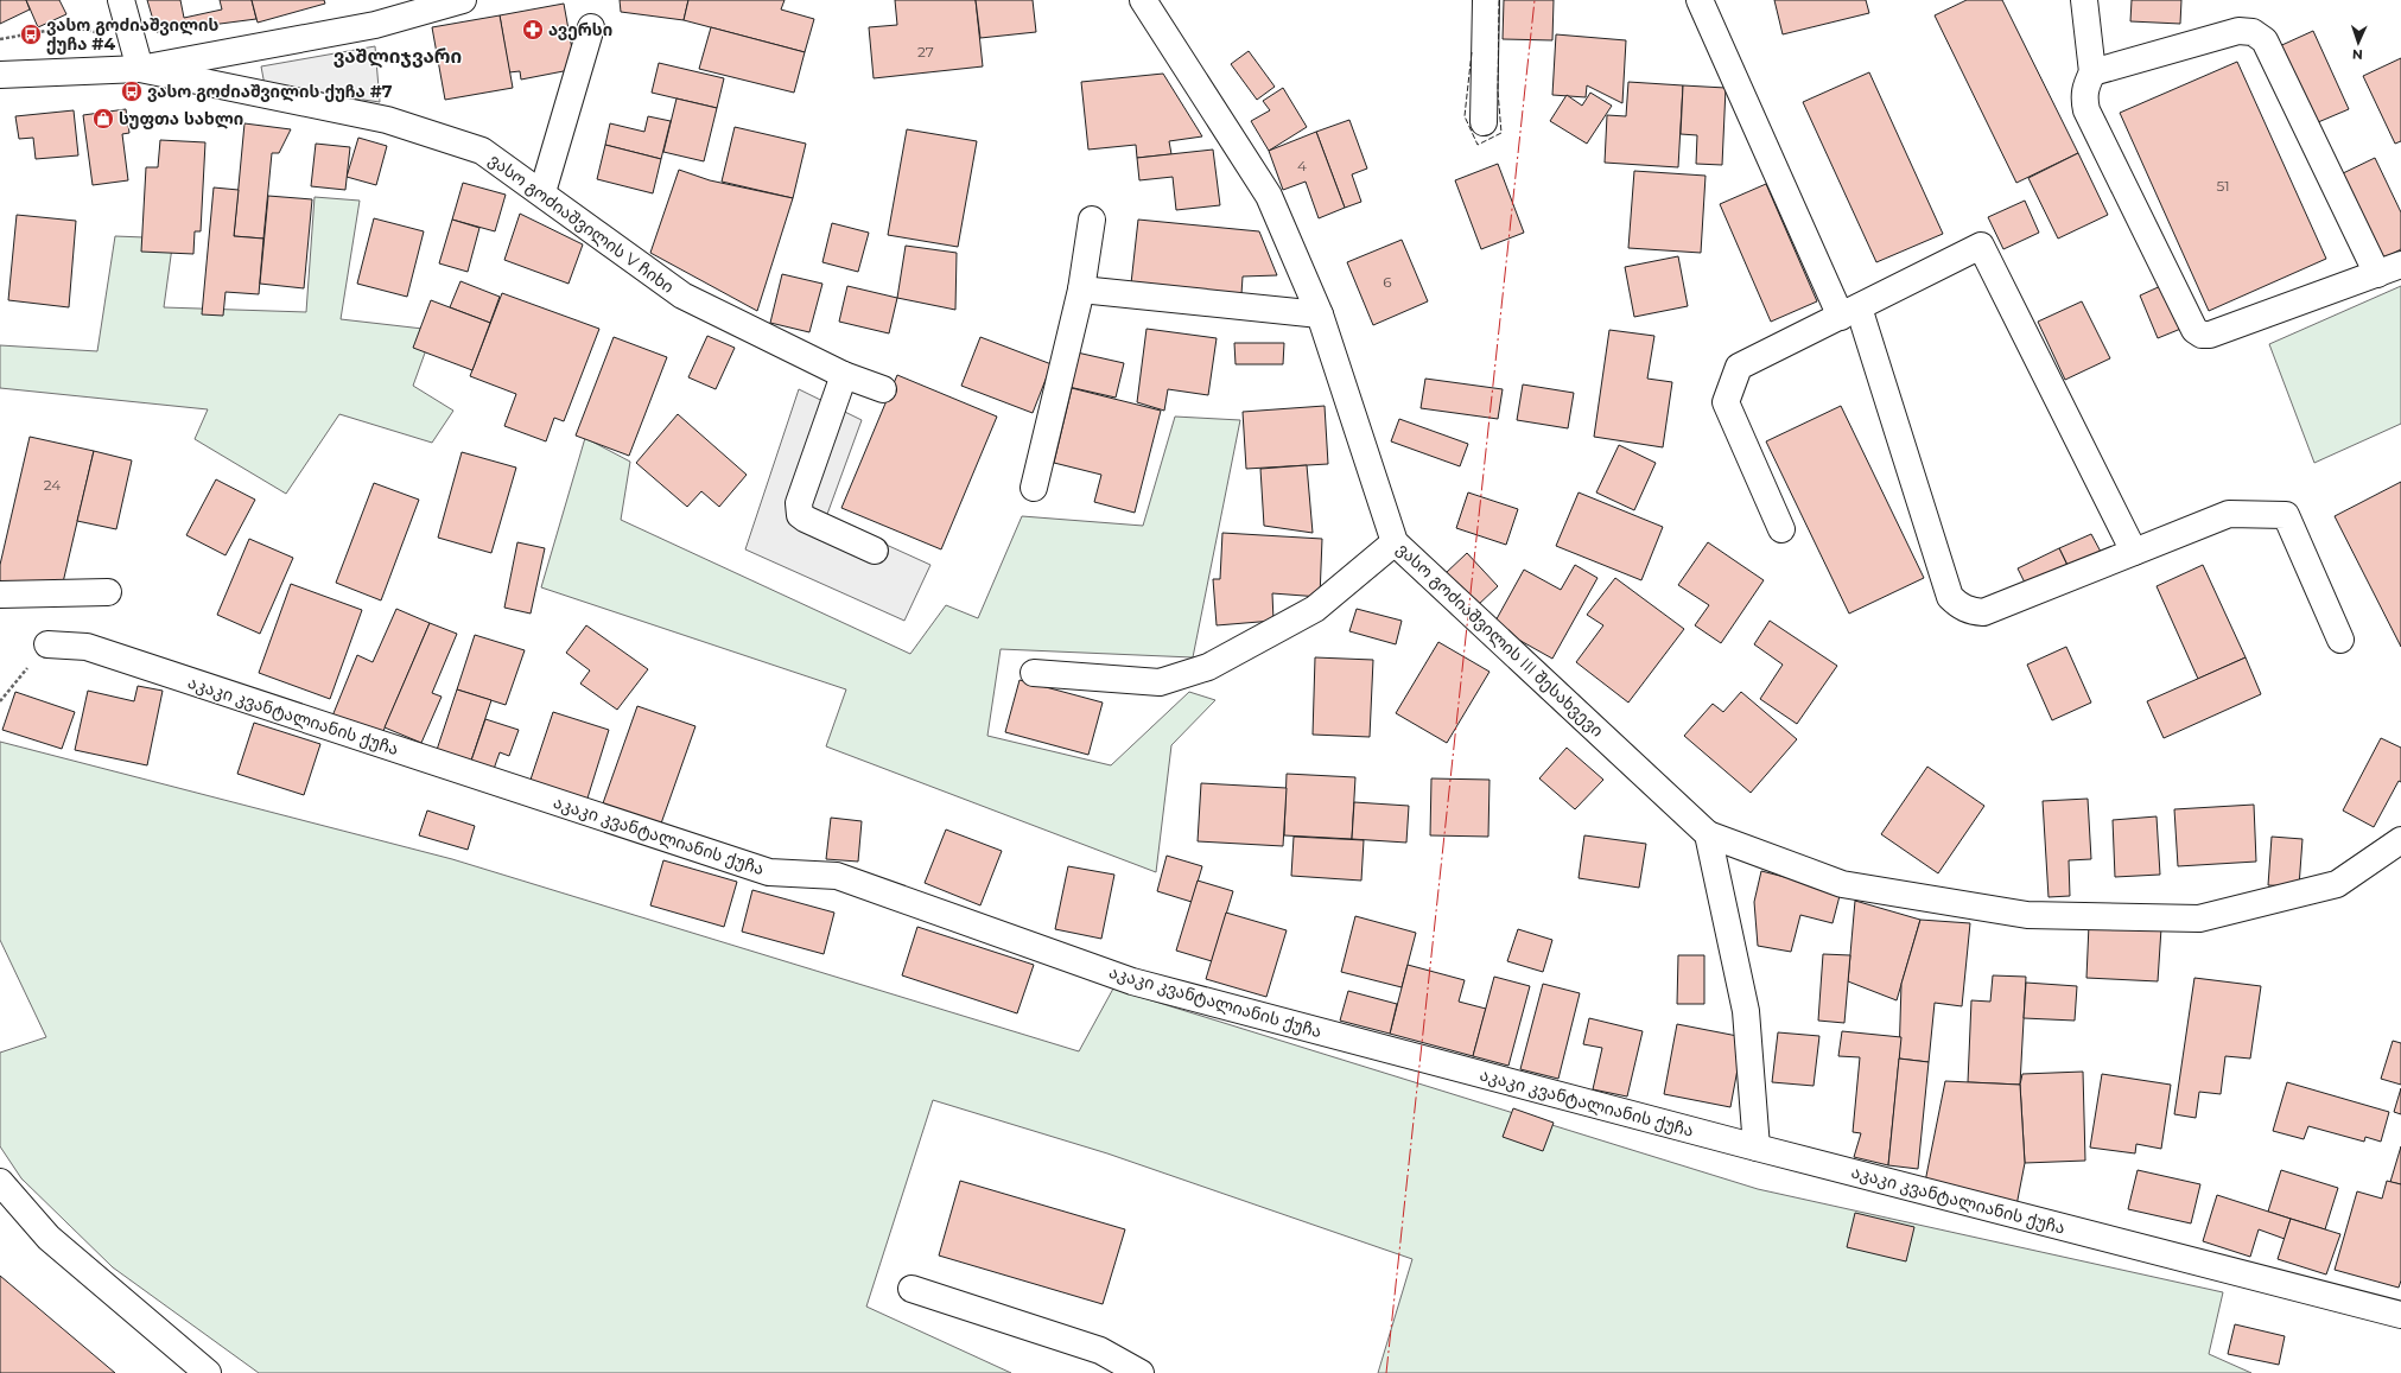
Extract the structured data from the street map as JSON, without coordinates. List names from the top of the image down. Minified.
{"streets":{"street":["ვასო გოძიაშვილის V ჩიხი","ვასო გოძიაშვილის III შესახვევი","აკაკი კვანტალიანის ქუჩა"]},"districts":["ვაშლიჯვარი"],"places":{"pharmacy":["ავერსი"],"bus stop":["ვასო გოძიაშვილის ქუჩა #4","ვასო გოძიაშვილის ქუჩა #7"],"shop":["სუფთა სახლი"]},"house_numbers":["27","4","51","6","24"],"north":"bottom"}
